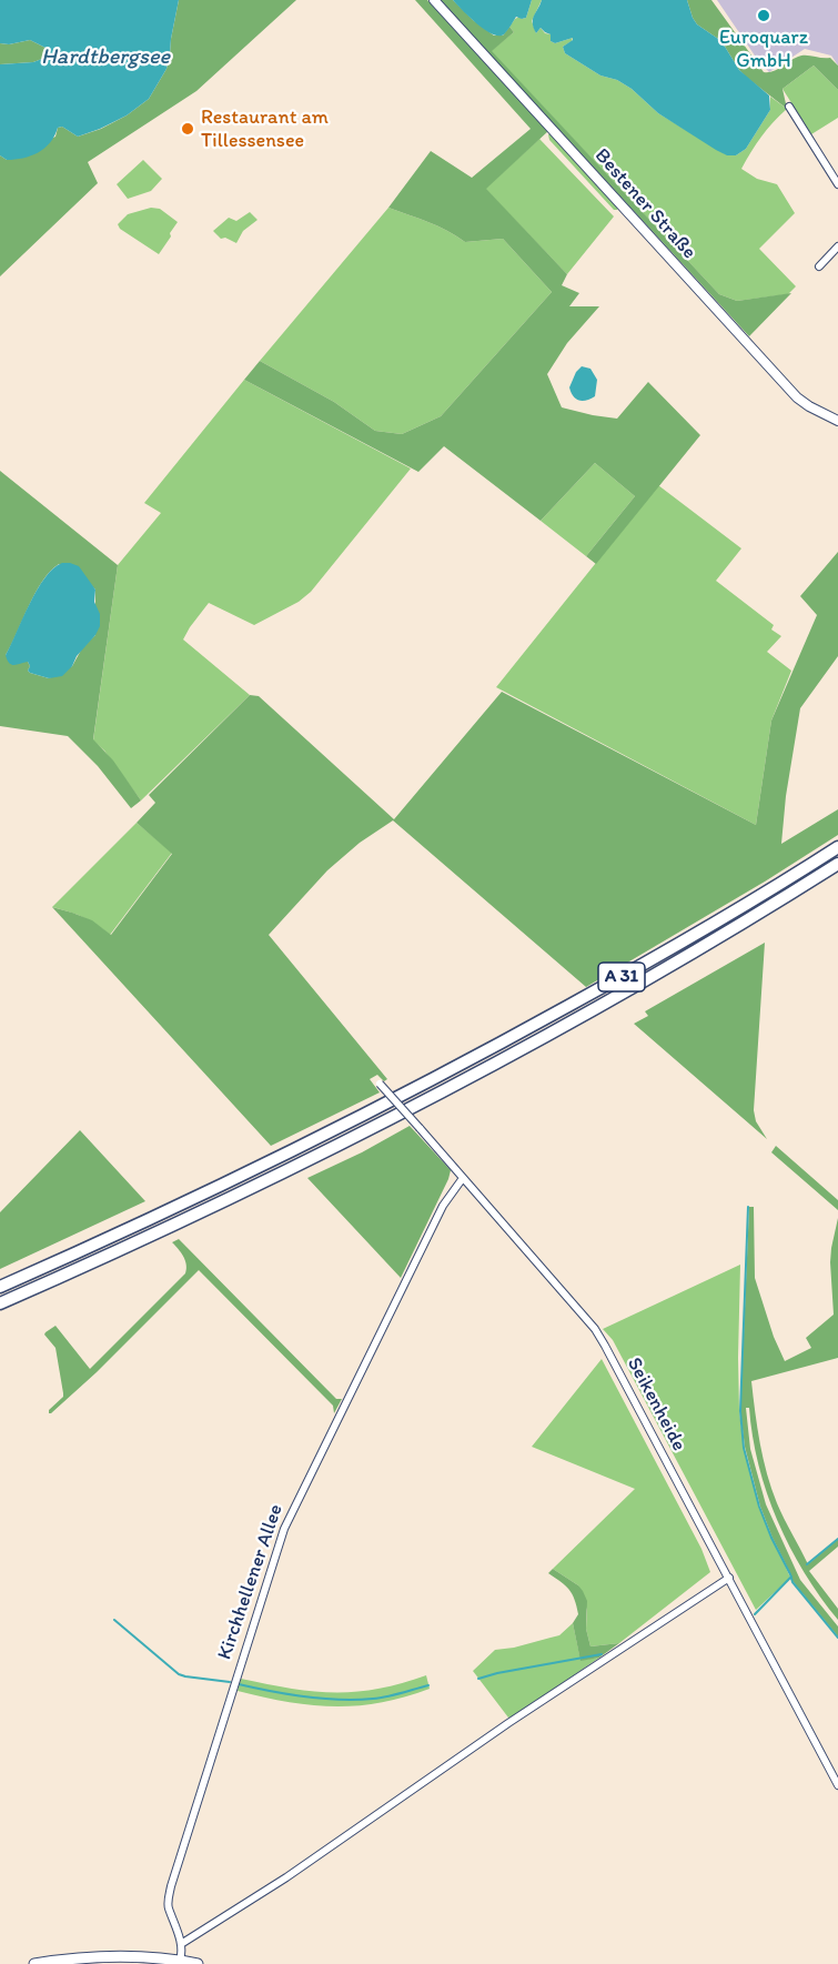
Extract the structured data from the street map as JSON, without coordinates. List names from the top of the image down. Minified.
{"streets":{"highway":["A 31"],"street":["Bestener Straße","Seikenheide","Kirchhellener Allee"]},"crossings":[["Seikenheide","Kirchhellener Allee"]],"water":["Hardtbergsee"],"places":["Euroquarz GmbH","Restaurant am Tillessensee"]}
